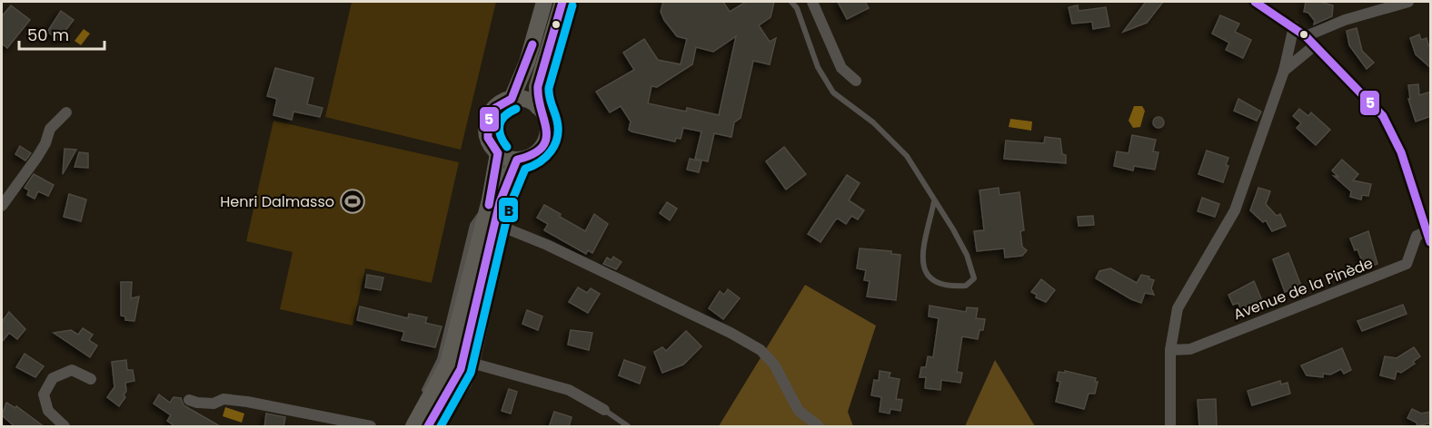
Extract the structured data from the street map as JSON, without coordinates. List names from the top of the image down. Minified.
{"streets":{"street":["Avenue de la Pinède"]},"places":{"sports":["Henri Dalmasso"]},"lines":["transit line 5","transit line B"],"scale_bar":"50 m"}
